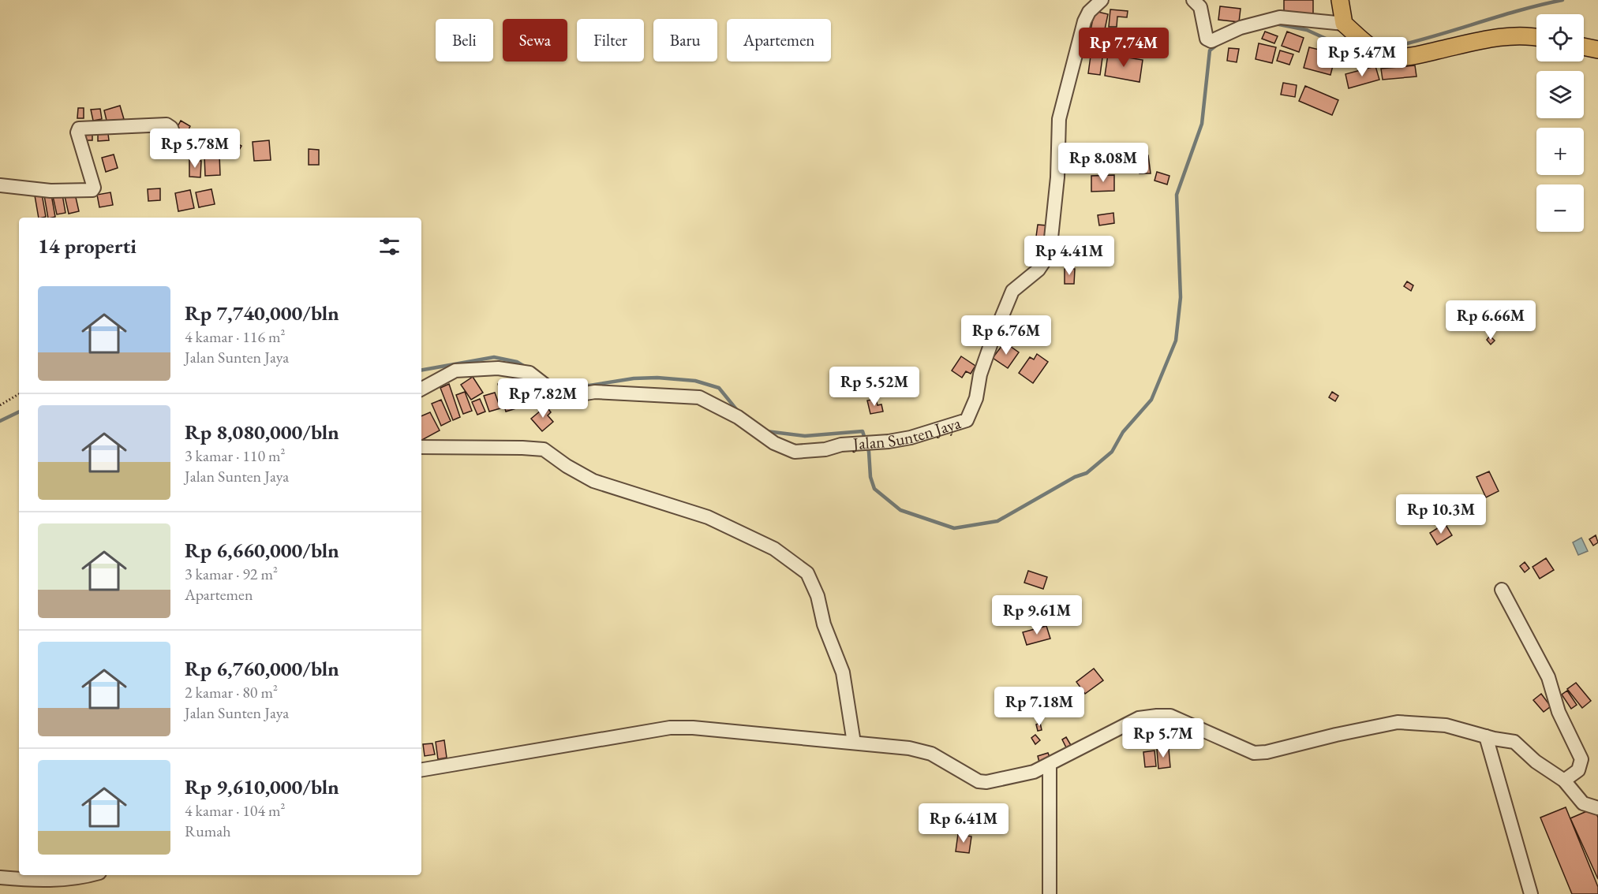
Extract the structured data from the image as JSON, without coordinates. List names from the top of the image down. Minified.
{"streets":{"street":["Jalan Sunten Jaya"]},"page":{"map_buttons":["+","−"],"chip":["Beli","Sewa","Filter","Baru","Apartemen"],"price":["Rp 7.74M","Rp 5.47M","Rp 5.78M","Rp 8.08M","Rp 4.41M","Rp 6.66M","Rp 6.76M","Rp 5.52M","Rp 7.82M","Rp 10.3M","Rp 9.61M","Rp 7.18M","Rp 5.7M","Rp 6.41M"],"heading":"14 properti","list":[{"name":"Rp 7,740,000/bln","note":"4 kamar · 116 m² · Jalan Sunten Jaya"},{"name":"Rp 8,080,000/bln","note":"3 kamar · 110 m² · Jalan Sunten Jaya"},{"name":"Rp 6,660,000/bln","note":"3 kamar · 92 m² · Apartemen"},{"name":"Rp 6,760,000/bln","note":"2 kamar · 80 m² · Jalan Sunten Jaya"},{"name":"Rp 9,610,000/bln","note":"4 kamar · 104 m² · Rumah"}]}}
